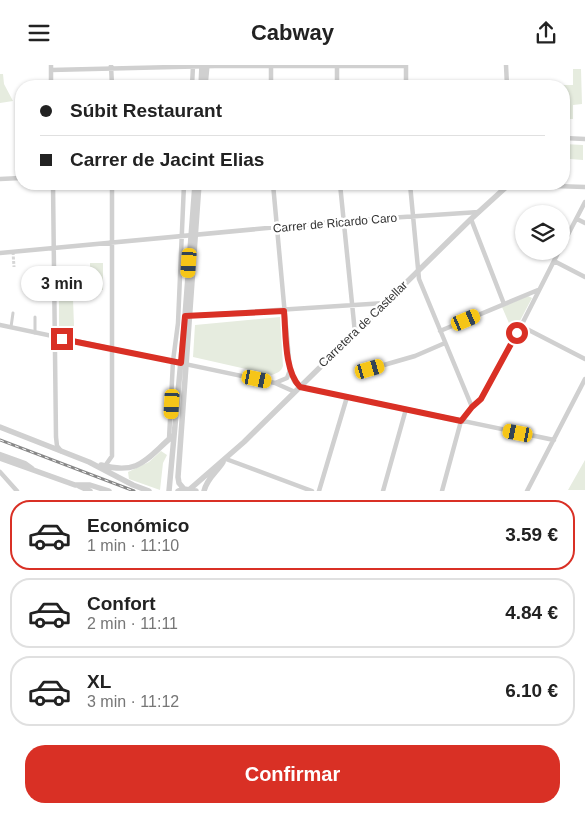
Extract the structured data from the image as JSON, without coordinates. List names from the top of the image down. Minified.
{"streets":{"street":["Carrer de Ricardo Caro","Carretera de Castellar"]},"crossings":[["Carrer de Ricardo Caro","Carretera de Castellar"]],"page":{"header":"Cabway","banner":["Súbit Restaurant","Carrer de Jacint Elias"],"bubble":"3 min","list":[{"name":"Económico","note":"1 min · 11:10","value":"3.59 €"},{"name":"Confort","note":"2 min · 11:11","value":"4.84 €"},{"name":"XL","note":"3 min · 11:12","value":"6.10 €"}],"buttons":"Confirmar"}}
